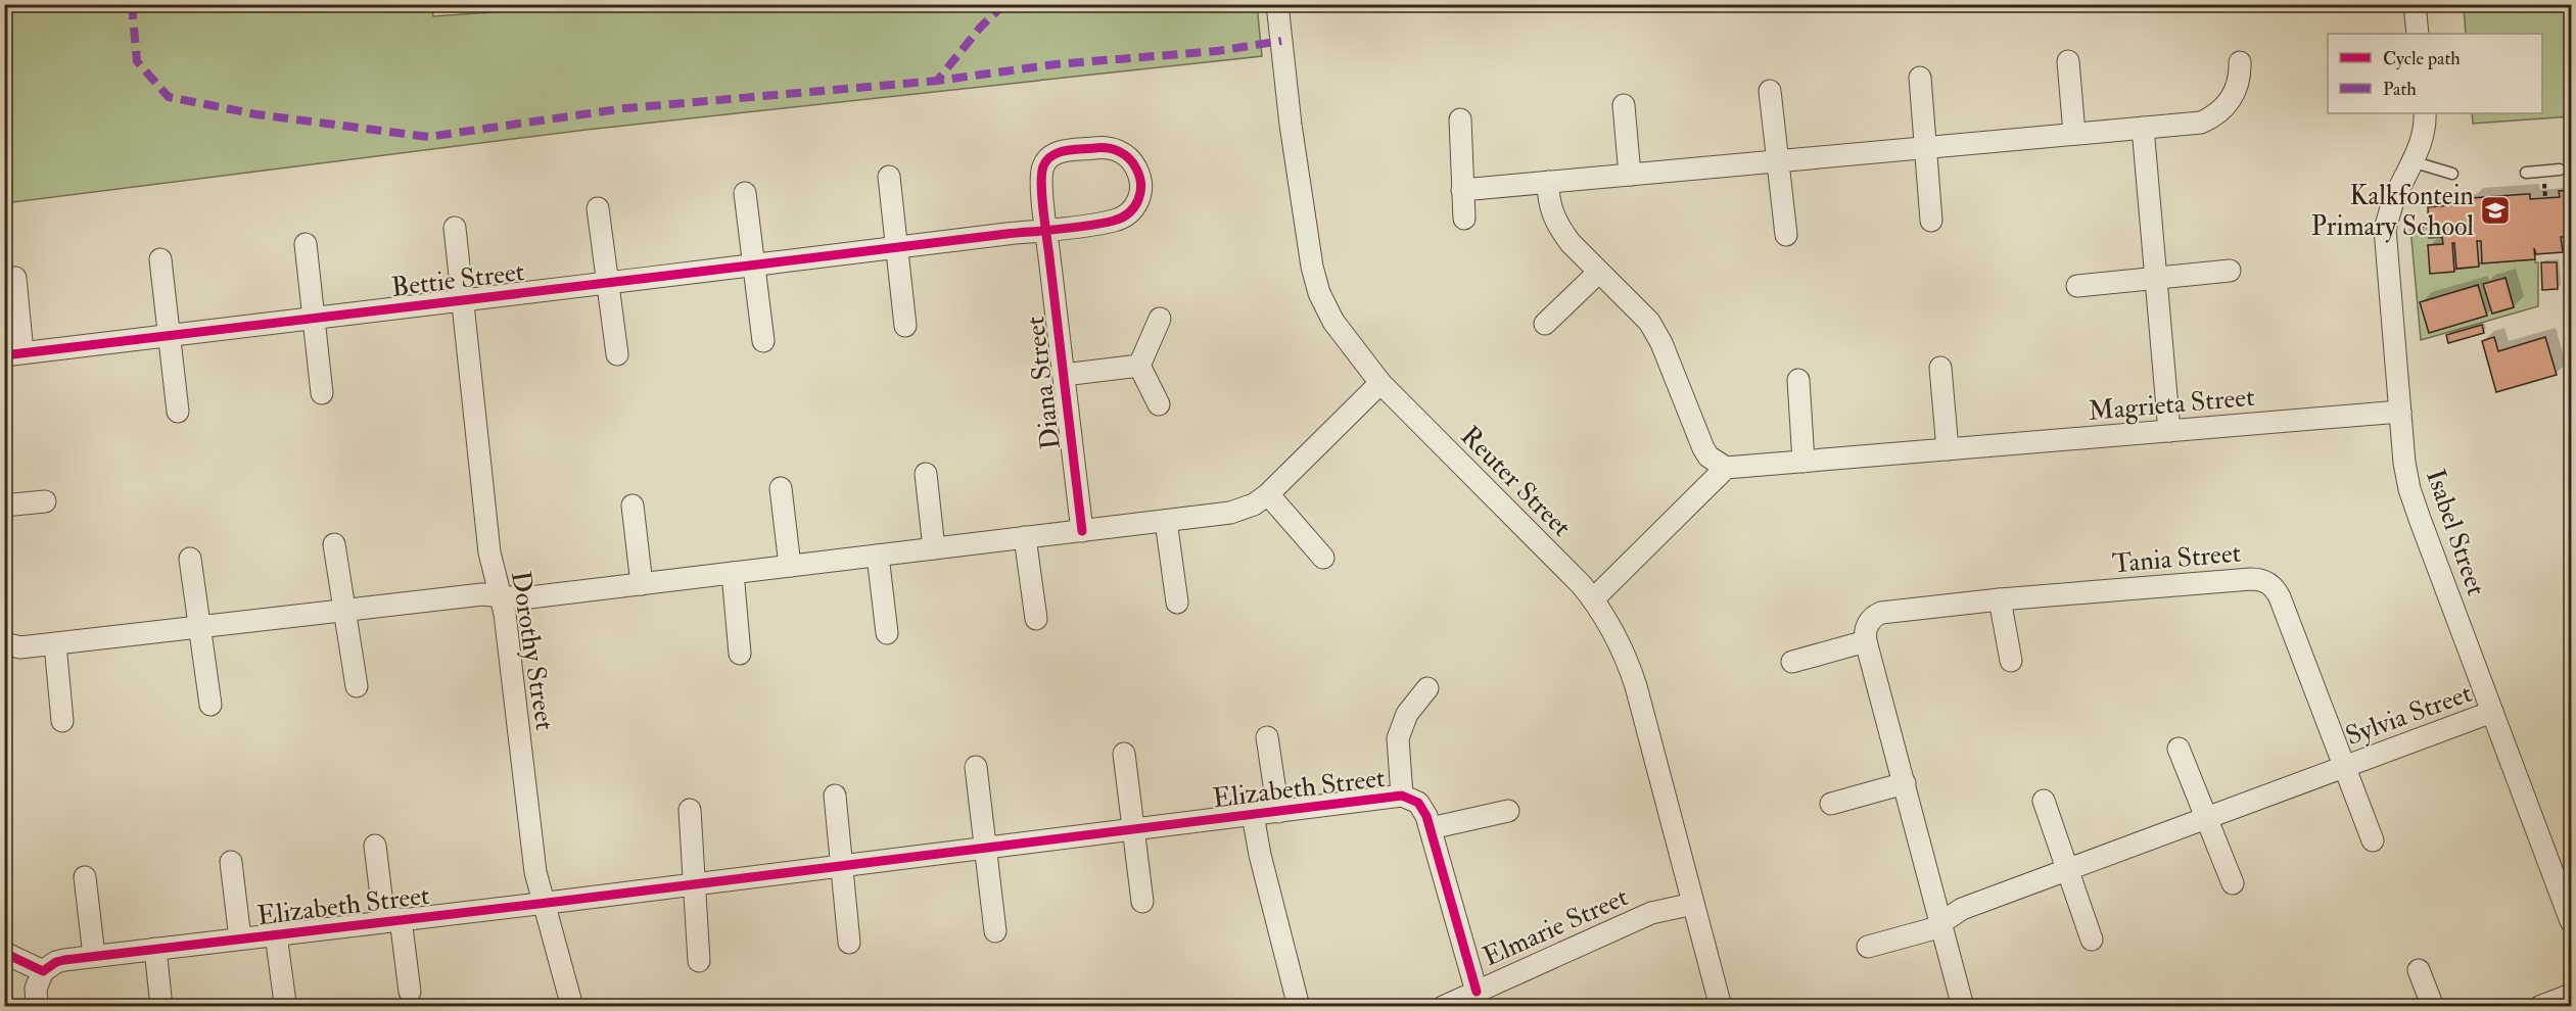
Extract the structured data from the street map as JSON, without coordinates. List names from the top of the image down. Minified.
{"streets":{"street":["Bettie Street","Diana Street","Magrieta Street","Reuter Street","Isabel Street","Tania Street","Dorothy Street","Sylvia Street","Elizabeth Street","Elmarie Street"]},"crossings":[["Bettie Street","Diana Street"],["Bettie Street","Dorothy Street"],["Magrieta Street","Isabel Street"],["Reuter Street","Elmarie Street"],["Isabel Street","Sylvia Street"],["Tania Street","Sylvia Street"],["Dorothy Street","Elizabeth Street"],["Elizabeth Street","Elmarie Street"]],"places":{"school or university":["Kalkfontein Primary School"]},"legend":["Cycle path","Path"]}
